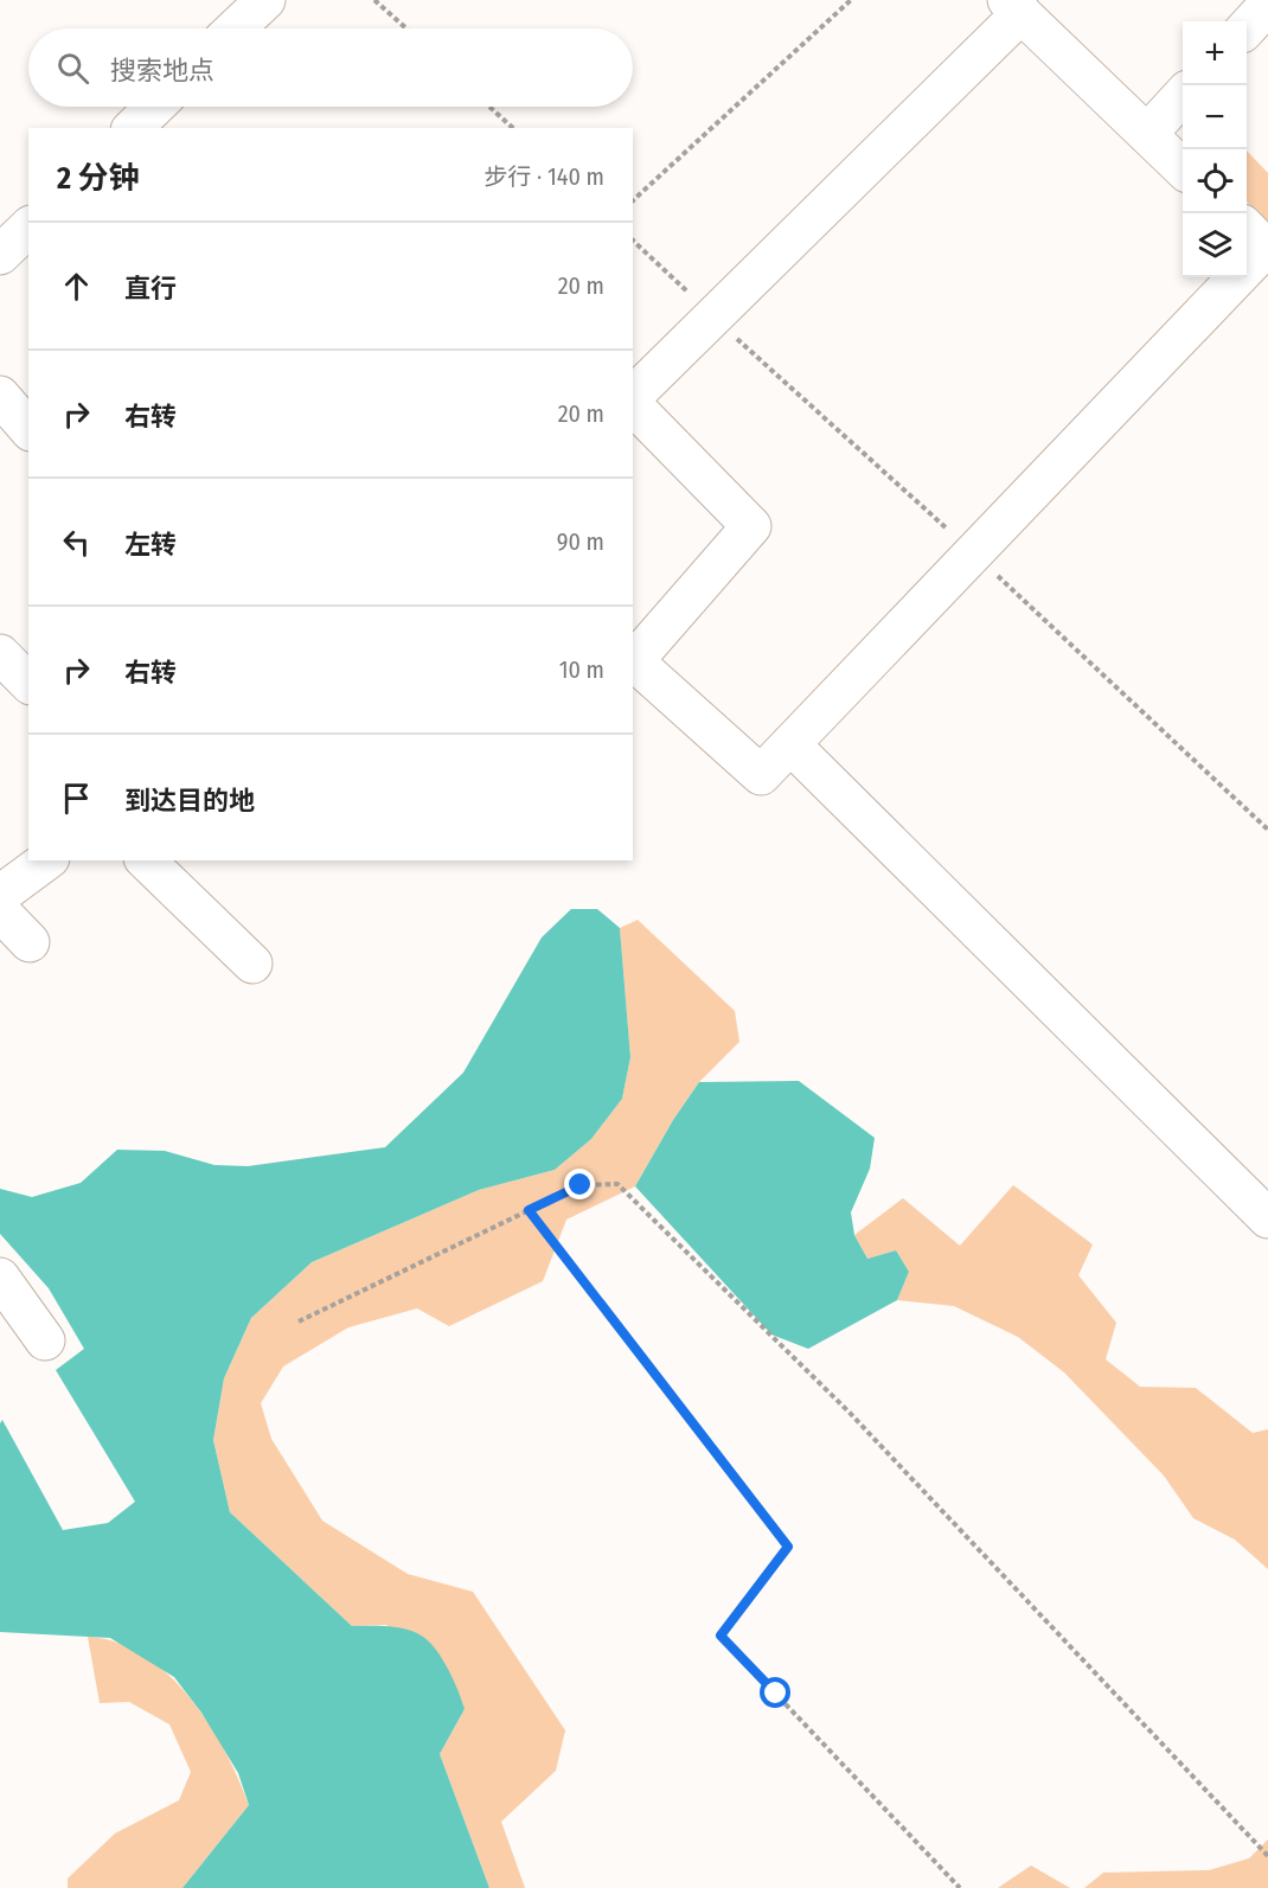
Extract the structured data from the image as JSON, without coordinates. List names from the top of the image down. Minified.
{"page":{"map_buttons":["+","−"],"search":"搜索地点","heading":["2 分钟","步行 · 140 m"],"list":[["直行","20 m"],["右转","20 m"],["左转","90 m"],["右转","10 m"],"到达目的地"]}}
